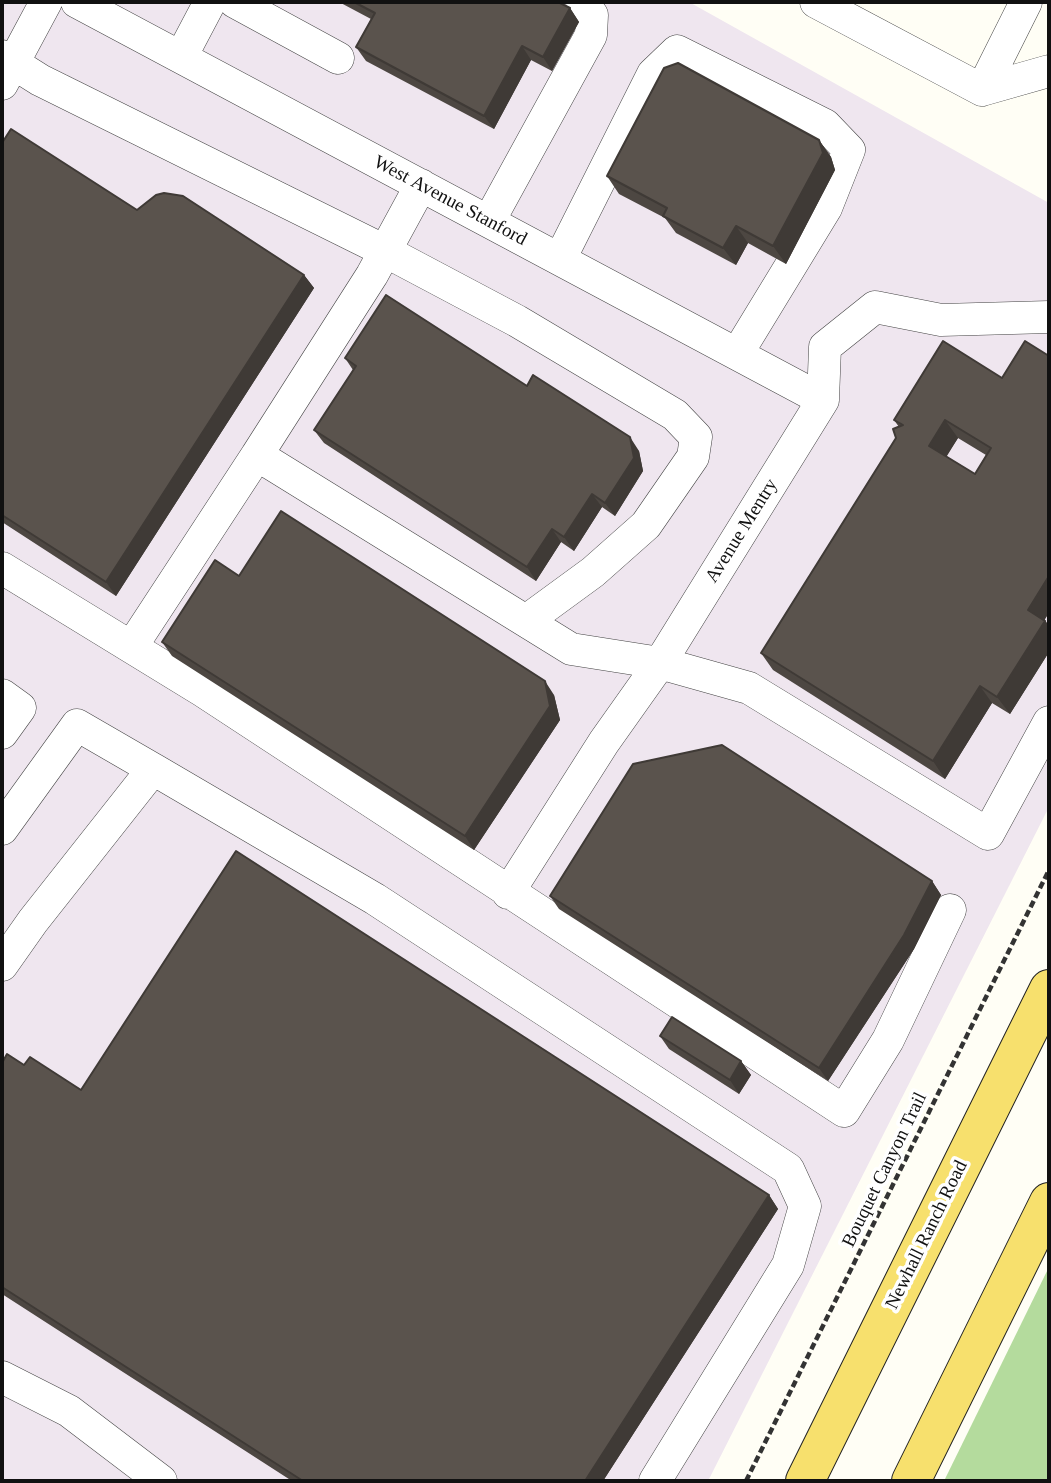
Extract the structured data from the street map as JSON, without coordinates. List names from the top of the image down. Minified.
{"streets":{"main road":["Newhall Ranch Road"],"street":["West Avenue Stanford","Avenue Mentry"],"path":["Bouquet Canyon Trail"]},"crossings":[["West Avenue Stanford","Avenue Mentry"]]}
